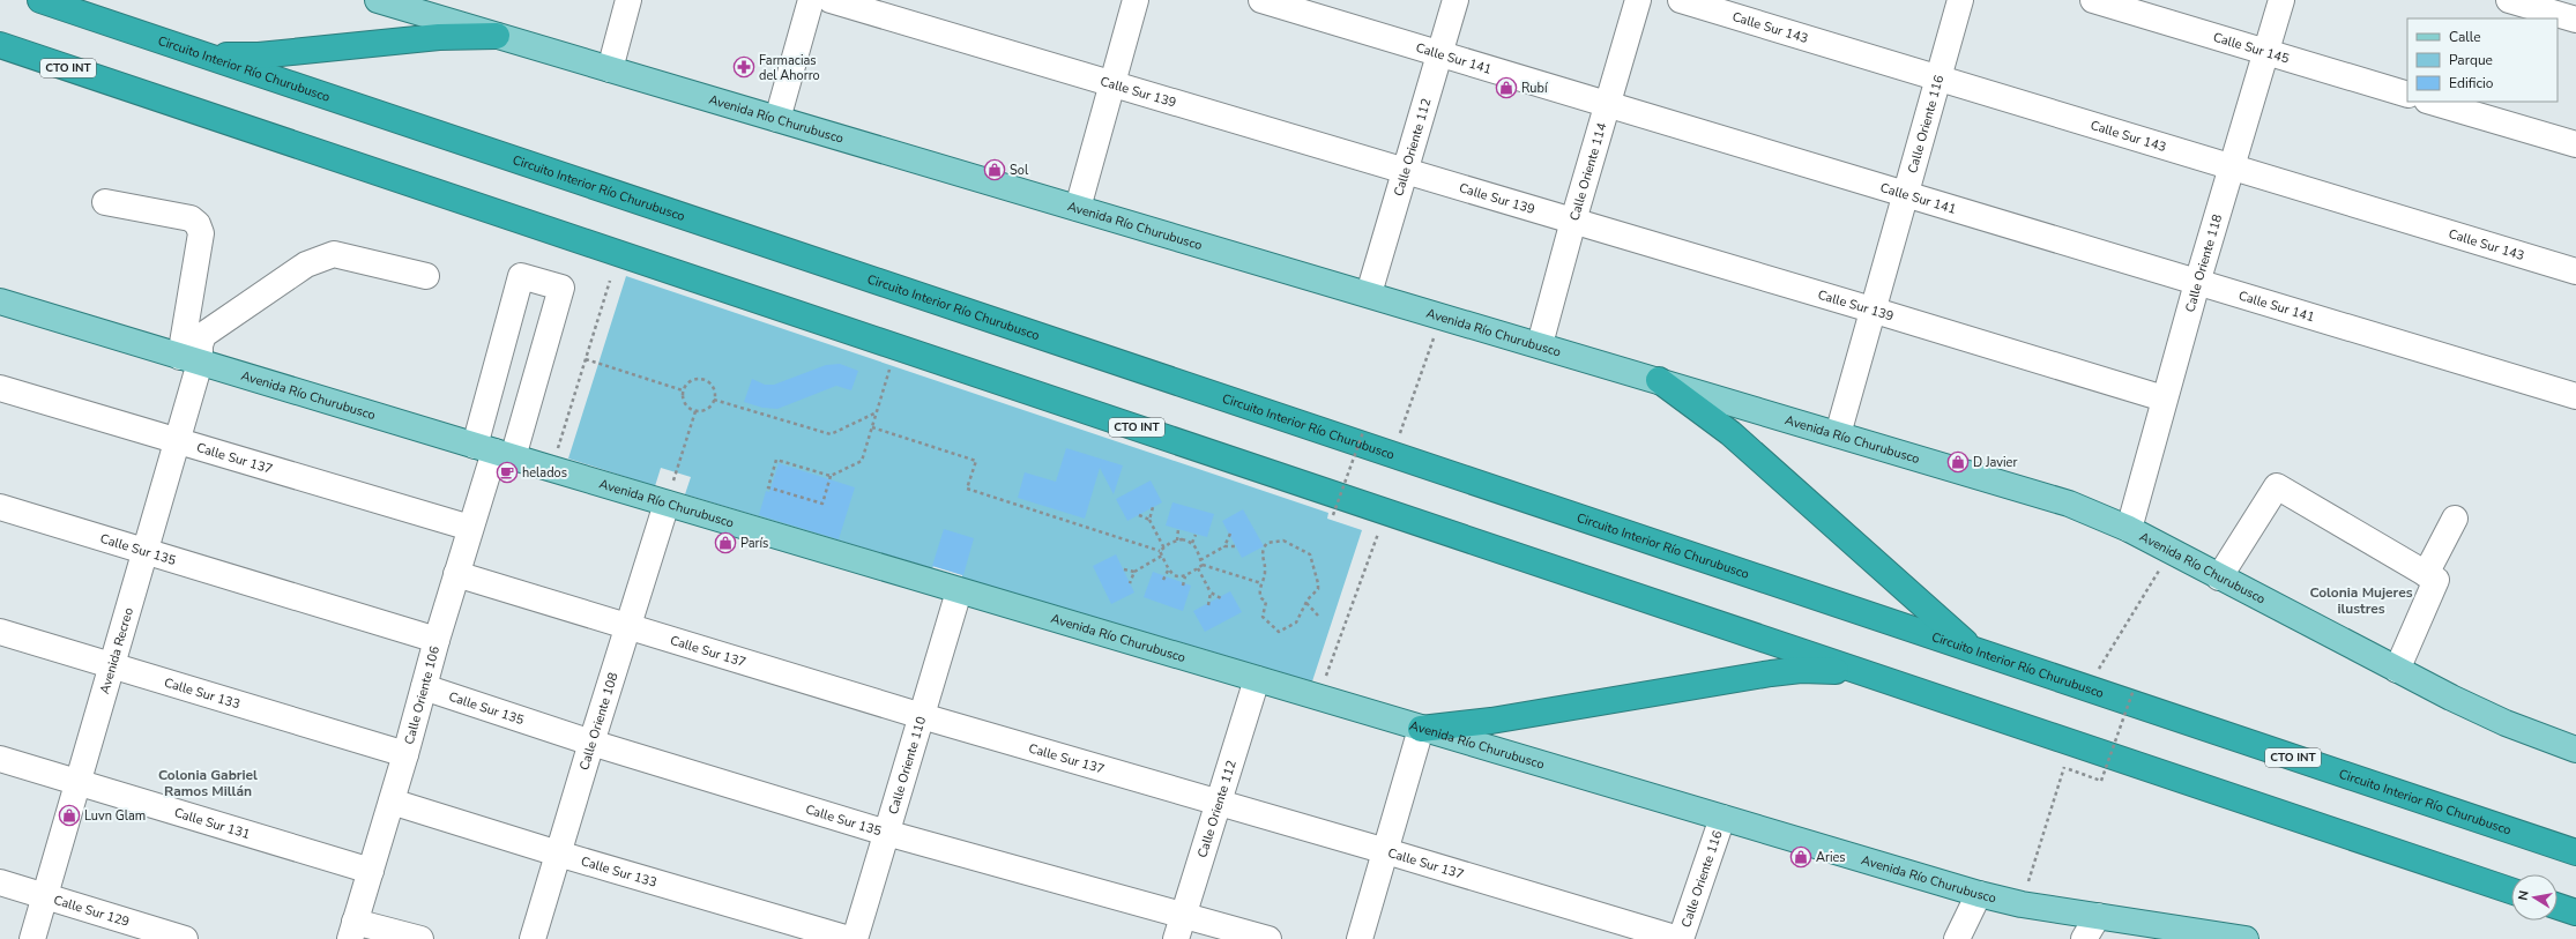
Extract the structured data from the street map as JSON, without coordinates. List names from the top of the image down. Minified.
{"streets":{"highway":["CTO INT","Circuito Interior Río Churubusco"],"main road":["Avenida Río Churubusco"],"street":["Calle Sur 143","Calle Sur 145","Calle Sur 141","Calle Sur 139","Calle Oriente 116","Calle Oriente 112","Calle Oriente 114","Calle Oriente 118","Calle Sur 137","Calle Sur 135","Avenida Recreo","Calle Sur 133","Calle Oriente 106","Calle Oriente 108","Calle Oriente 110","Calle Sur 131","Calle Sur 129"]},"crossings":[["Calle Sur 143","Calle Oriente 116"],["Calle Sur 143","Calle Oriente 118"],["Calle Sur 145","Calle Oriente 118"],["Calle Sur 141","Calle Oriente 116"],["Calle Sur 141","Calle Oriente 112"],["Calle Sur 141","Calle Oriente 114"],["Calle Sur 141","Calle Oriente 118"],["Calle Sur 139","Calle Oriente 116"],["Calle Sur 139","Calle Oriente 112"],["Calle Sur 139","Calle Oriente 114"],["Calle Sur 139","Calle Oriente 118"],["Avenida Río Churubusco","Calle Oriente 116"],["Avenida Río Churubusco","Calle Oriente 112"],["Avenida Río Churubusco","Calle Oriente 114"],["Avenida Río Churubusco","Calle Oriente 118"],["Avenida Río Churubusco","Avenida Recreo"],["Avenida Río Churubusco","Calle Oriente 106"],["Avenida Río Churubusco","Calle Oriente 108"],["Avenida Río Churubusco","Calle Oriente 110"],["Calle Oriente 116","Calle Sur 137"],["Calle Oriente 112","Calle Sur 137"],["Calle Oriente 112","Calle Sur 135"],["Calle Sur 137","Avenida Recreo"],["Calle Sur 137","Calle Oriente 106"],["Calle Sur 137","Calle Oriente 108"],["Calle Sur 137","Calle Oriente 110"],["Calle Sur 135","Avenida Recreo"],["Calle Sur 135","Calle Oriente 106"],["Calle Sur 135","Calle Oriente 108"],["Calle Sur 135","Calle Oriente 110"],["Avenida Recreo","Calle Sur 133"],["Avenida Recreo","Calle Sur 131"],["Avenida Recreo","Calle Sur 129"],["Calle Sur 133","Calle Oriente 106"],["Calle Sur 133","Calle Oriente 108"],["Calle Oriente 106","Calle Sur 131"]],"districts":["Colonia Mujeres ilustres","Colonia Gabriel Ramos Millán"],"places":{"pharmacy":["Farmacias del Ahorro"],"shop":["Rubí","Sol","D Javier","París","Luvn Glam","Aries"],"cafe":["helados"]},"legend":["Calle","Parque","Edificio"],"north":"left"}
